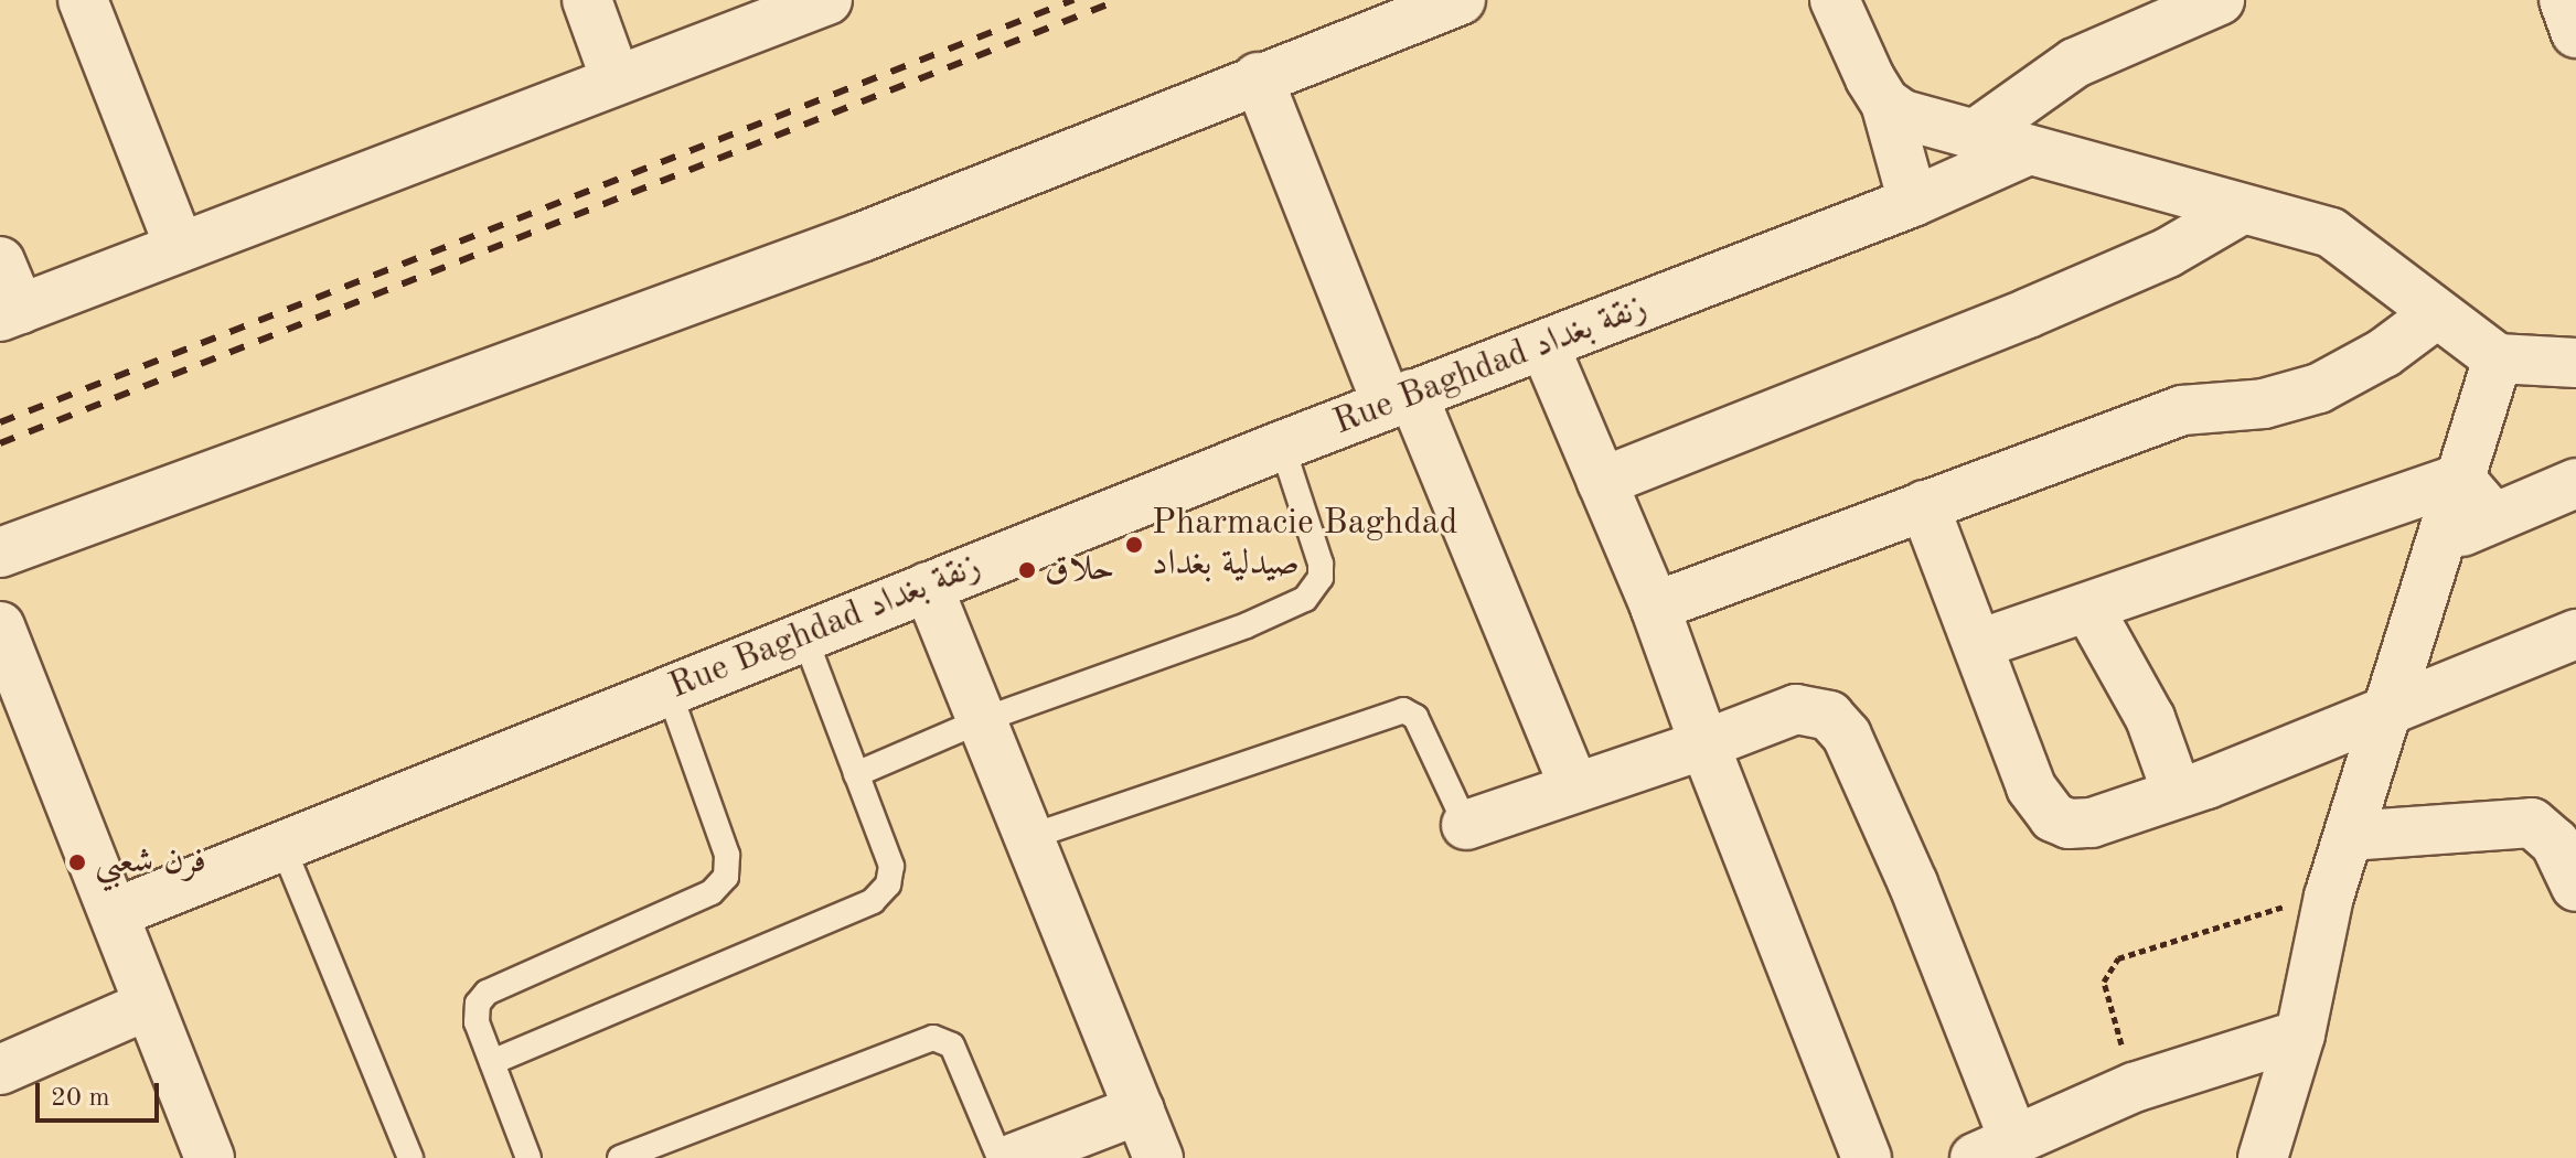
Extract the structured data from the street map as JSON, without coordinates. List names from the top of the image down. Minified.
{"streets":{"street":["Rue Baghdad زنقة بغداد"]},"places":["Pharmacie Baghdad صيدلية بغداد","حلاق","فرن شعبي"],"scale_bar":"20 m"}
